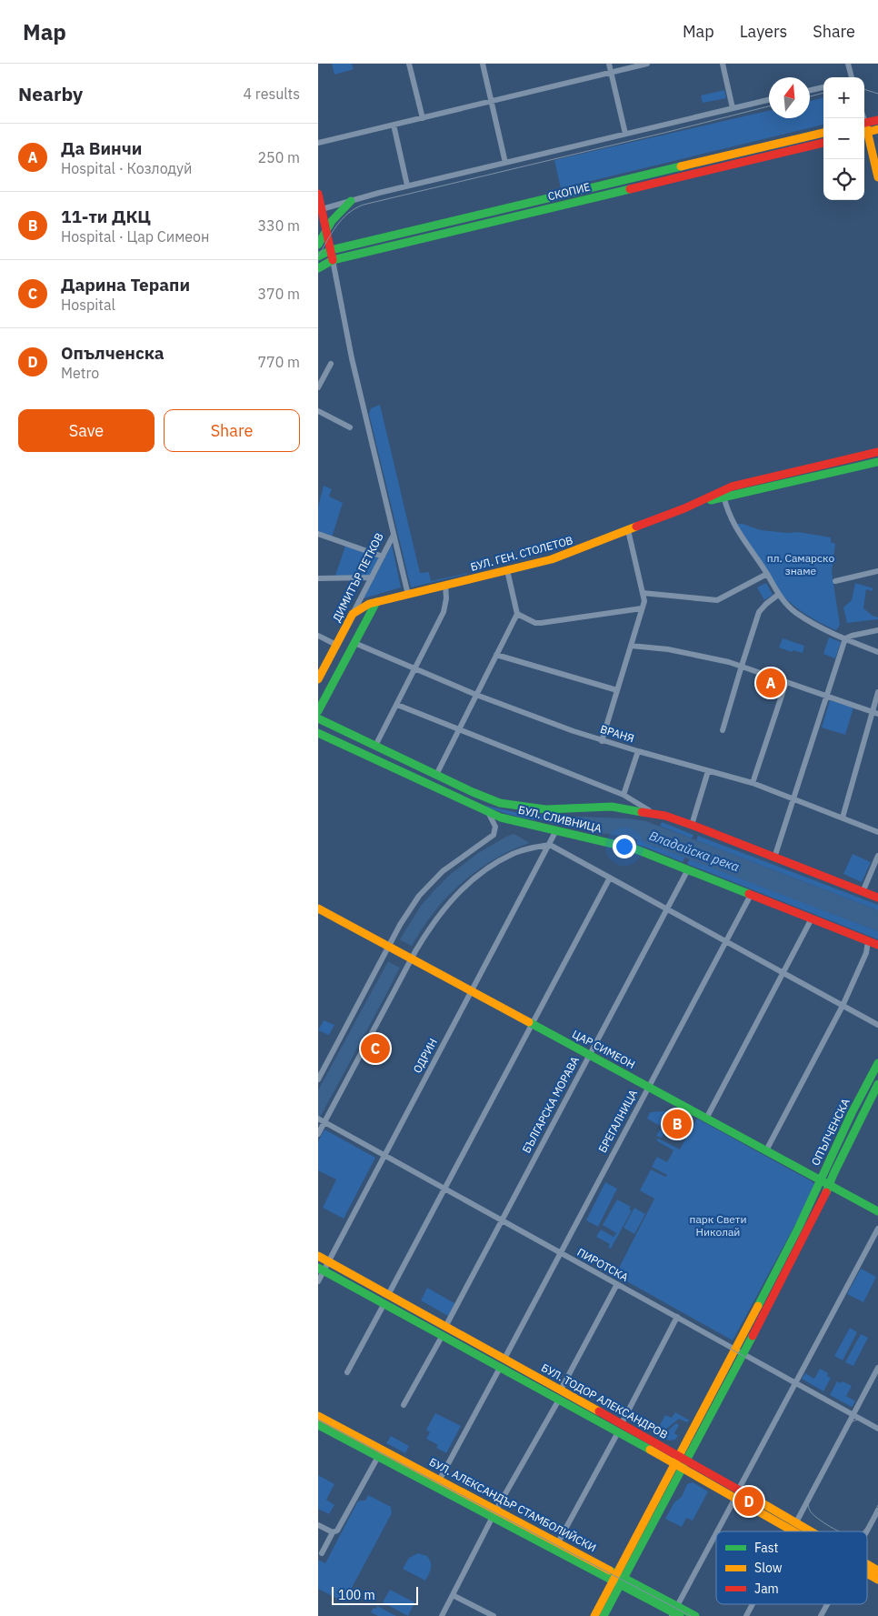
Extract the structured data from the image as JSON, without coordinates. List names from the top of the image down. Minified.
{"streets":{"main road":["СКОПИЕ","БУЛ. ГЕН. СТОЛЕТОВ","ДИМИТЪР ПЕТКОВ","БУЛ. СЛИВНИЦА","ЦАР СИМЕОН","ОПЪЛЧЕНСКА","БУЛ. ТОДОР АЛЕКСАНДРОВ","БУЛ. АЛЕКСАНДЪР СТАМБОЛИЙСКИ"],"street":["ВРАНЯ","ОДРИН","БЪЛГАРСКА МОРАВА","БРЕГАЛНИЦА","ПИРОТСКА"]},"crossings":[["БУЛ. ГЕН. СТОЛЕТОВ","ДИМИТЪР ПЕТКОВ"],["БУЛ. СЛИВНИЦА","ОДРИН"],["БУЛ. СЛИВНИЦА","БЪЛГАРСКА МОРАВА"],["БУЛ. СЛИВНИЦА","БРЕГАЛНИЦА"],["ЦАР СИМЕОН","ОДРИН"],["ЦАР СИМЕОН","БЪЛГАРСКА МОРАВА"],["ЦАР СИМЕОН","БРЕГАЛНИЦА"],["ЦАР СИМЕОН","ОПЪЛЧЕНСКА"],["ОДРИН","ПИРОТСКА"],["ОДРИН","БУЛ. ТОДОР АЛЕКСАНДРОВ"],["БЪЛГАРСКА МОРАВА","ПИРОТСКА"],["БЪЛГАРСКА МОРАВА","БУЛ. ТОДОР АЛЕКСАНДРОВ"],["БРЕГАЛНИЦА","ПИРОТСКА"],["БРЕГАЛНИЦА","БУЛ. ТОДОР АЛЕКСАНДРОВ"],["ОПЪЛЧЕНСКА","ПИРОТСКА"],["ОПЪЛЧЕНСКА","БУЛ. ТОДОР АЛЕКСАНДРОВ"],["ОПЪЛЧЕНСКА","БУЛ. АЛЕКСАНДЪР СТАМБОЛИЙСКИ"]],"water":["Владайска река"],"parks":["пл. Самарско знаме","парк Свети Николай"],"legend":["Fast","Slow","Jam"],"scale_bar":"100 m","north":"top","page":{"header":"Map","nav":["Map","Layers","Share"],"heading":["Nearby","4 results"],"map_buttons":["+","−"],"list":[{"mark":"A","name":"Да Винчи","note":"Hospital · Козлодуй","value":"250 m"},{"mark":"B","name":"11-ти ДКЦ","note":"Hospital · Цар Симеон","value":"330 m"},{"mark":"C","name":"Дарина Терапи","note":"Hospital","value":"370 m"},{"mark":"D","name":"Опълченска","note":"Metro","value":"770 m"}],"buttons":["Save","Share"],"pins":["A","C","B","D"],"scale":"100 m"}}
